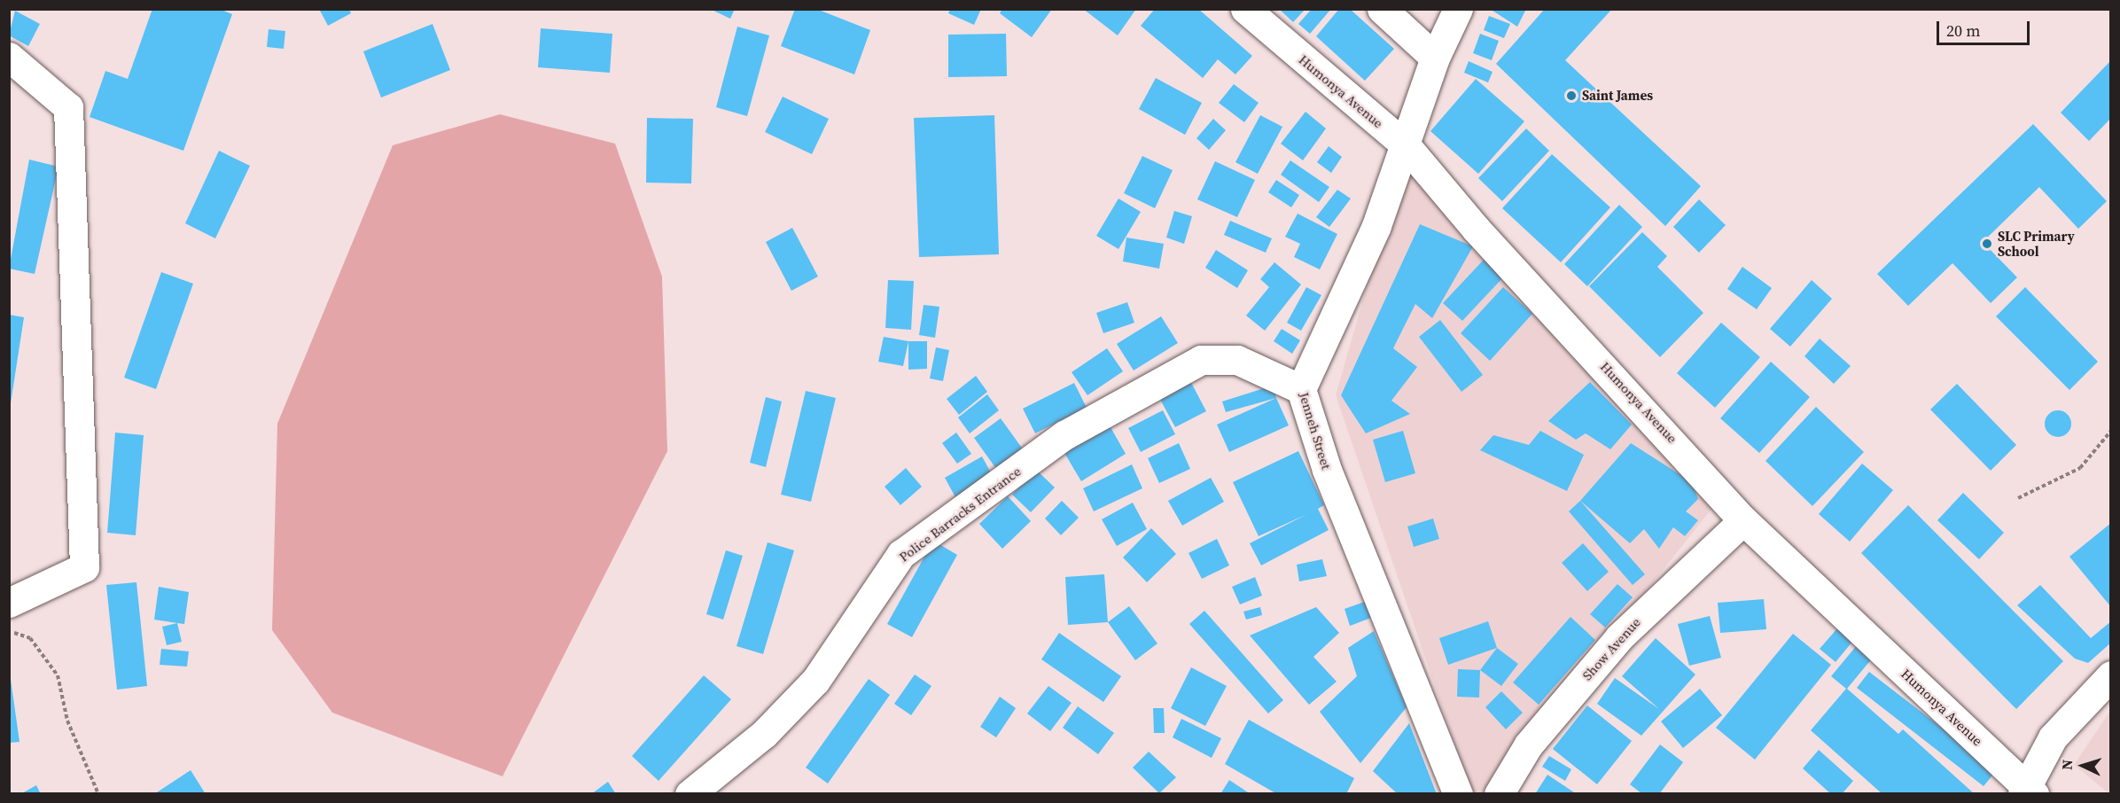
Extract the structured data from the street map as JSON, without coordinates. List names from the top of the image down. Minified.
{"streets":{"street":["Humonya Avenue","Jenneh Street","Police Barracks Entrance","Show Avenue"]},"crossings":[["Humonya Avenue","Jenneh Street"],["Humonya Avenue","Show Avenue"],["Jenneh Street","Police Barracks Entrance"]],"places":["Saint James","SLC Primary School"],"scale_bar":"20 m","north":"left"}
